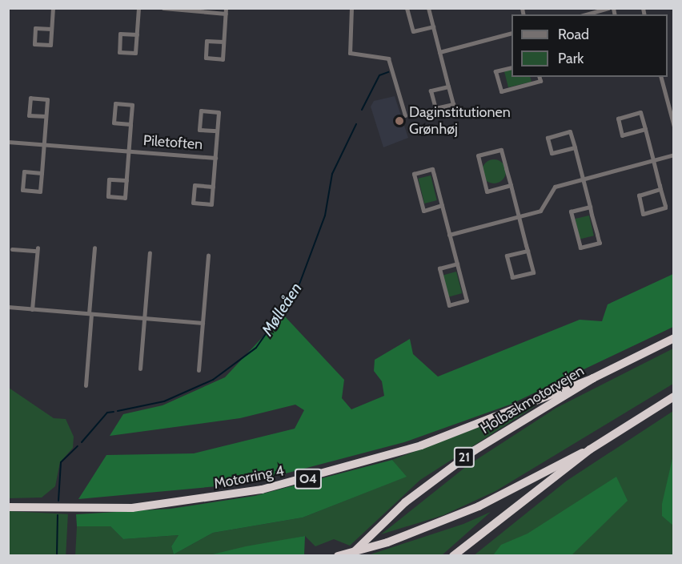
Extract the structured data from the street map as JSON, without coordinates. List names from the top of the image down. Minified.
{"streets":{"highway":["Holbækmotorvejen","21","Motorring 4","O4"],"street":["Piletoften"]},"crossings":[["Holbækmotorvejen","Motorring 4"]],"water":["Mølleåen"],"places":["Daginstitutionen Grønhøj"],"legend":["Road","Park"]}
